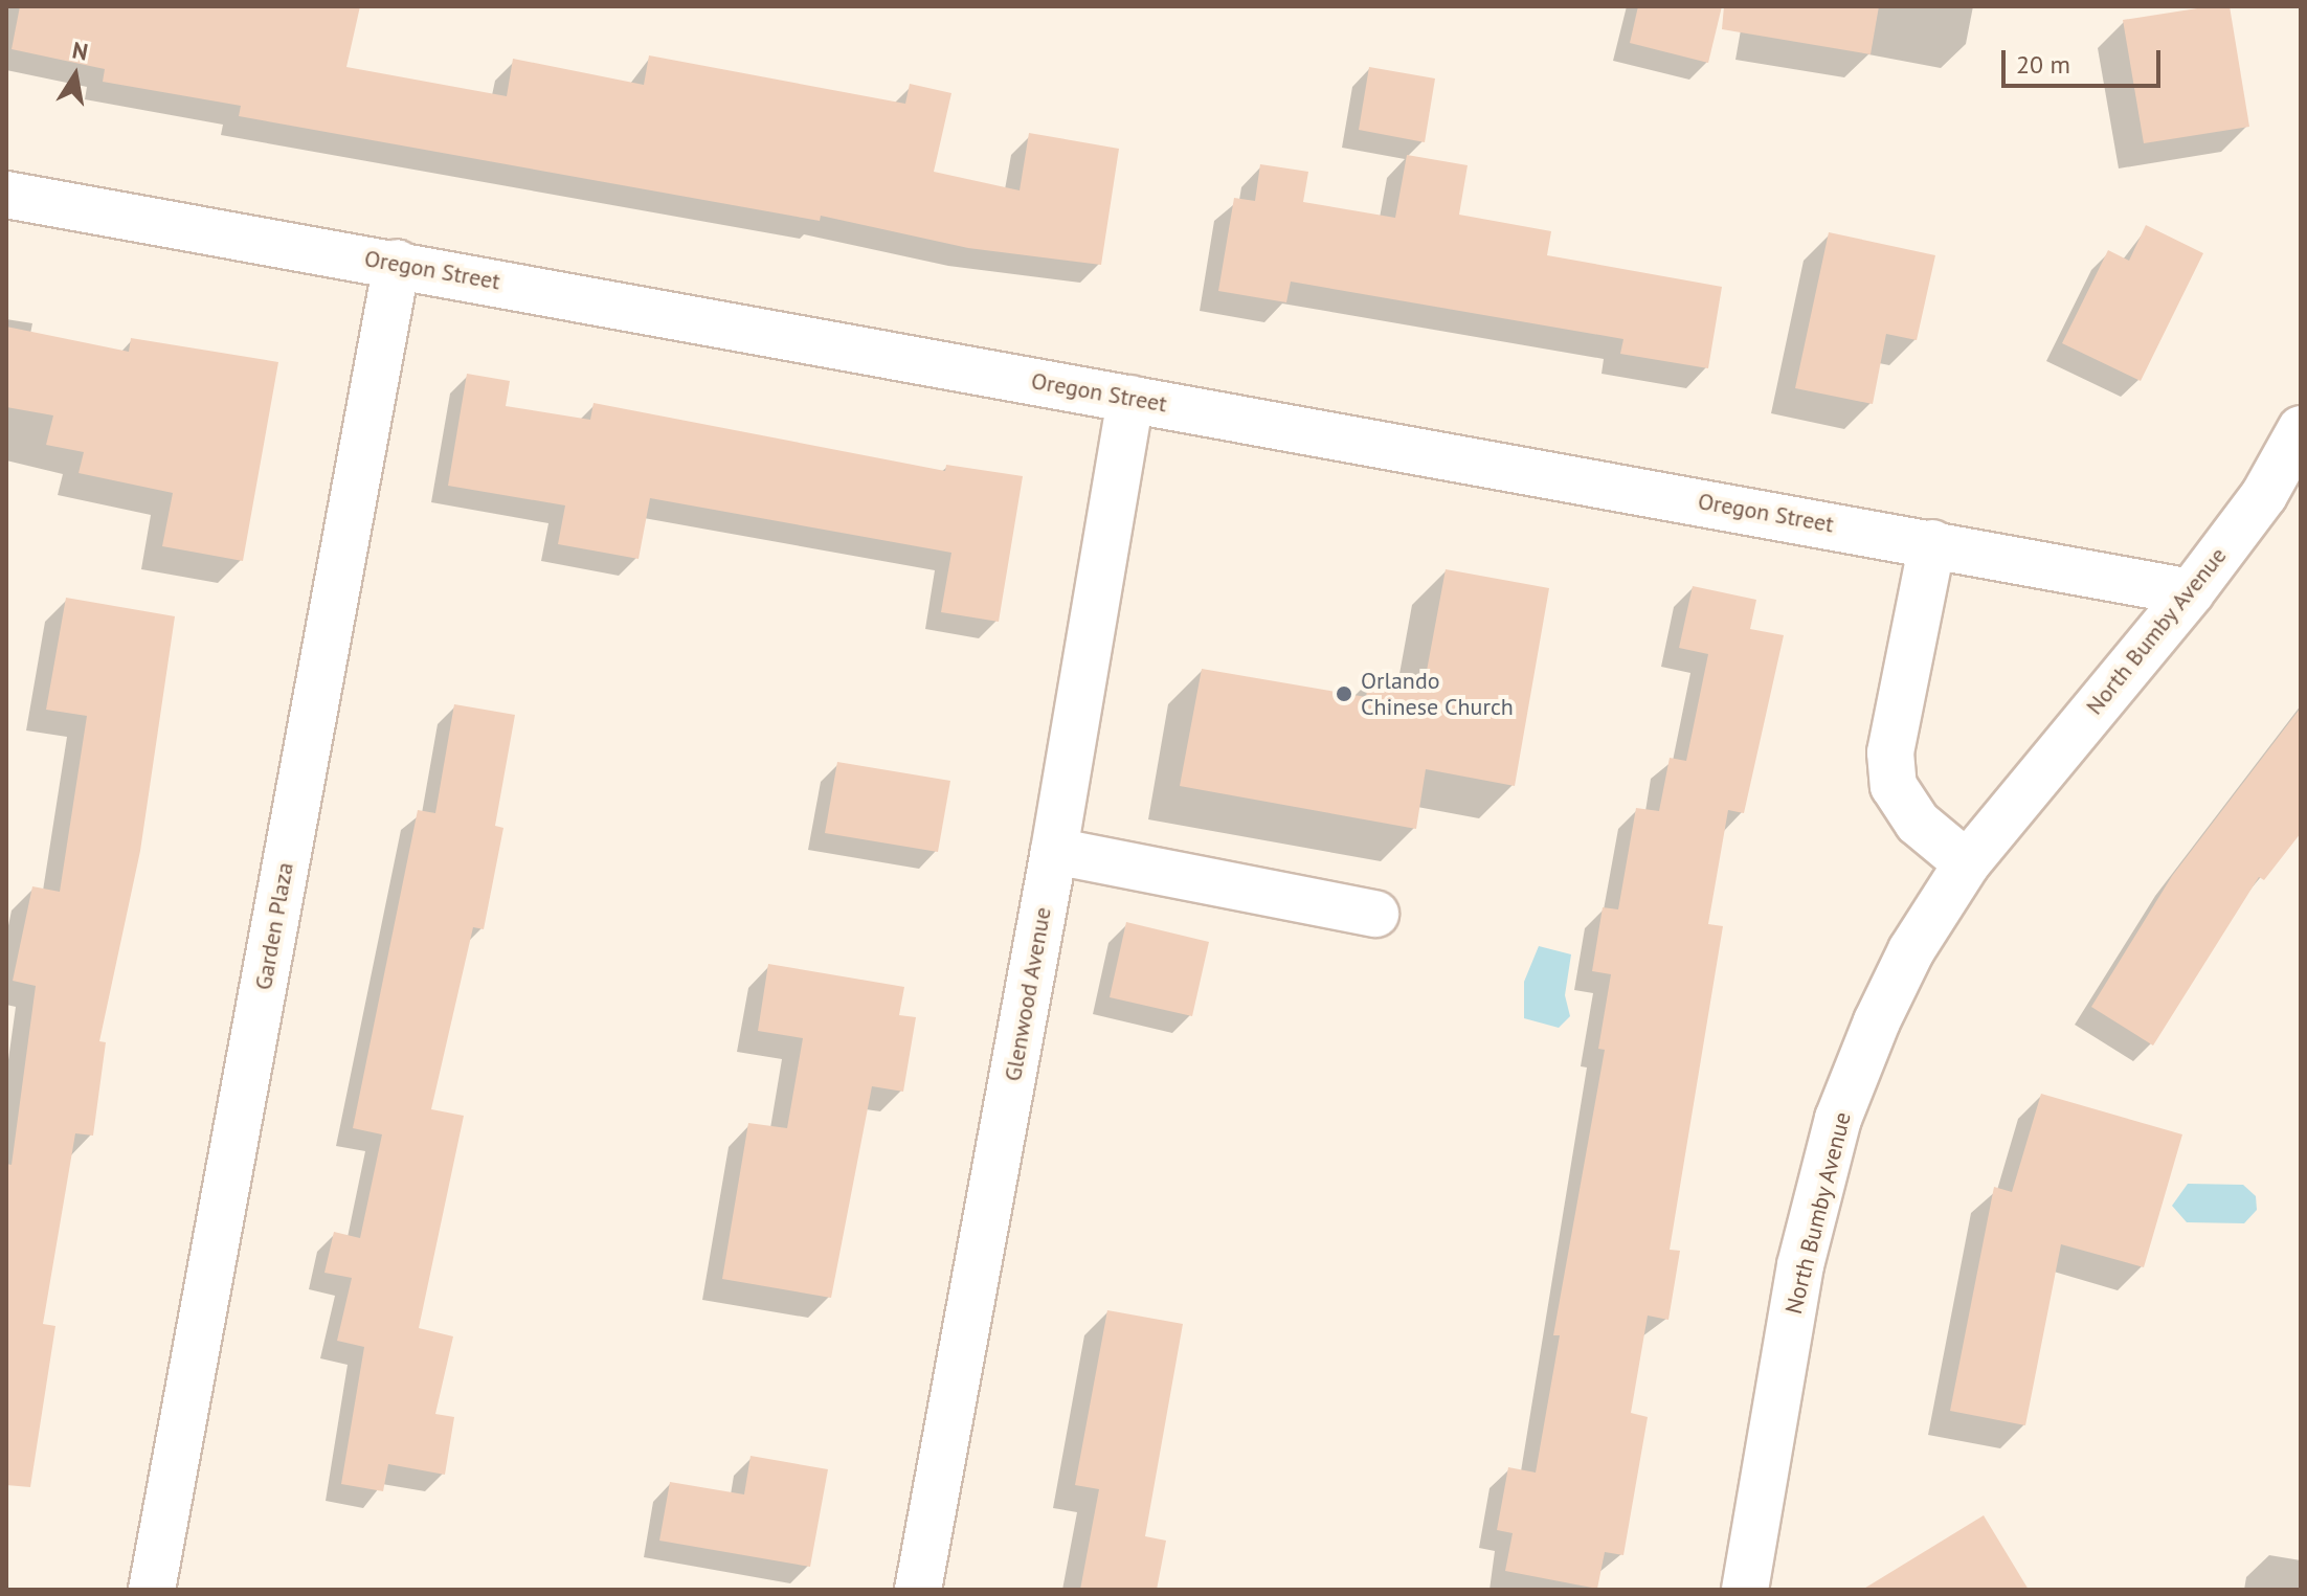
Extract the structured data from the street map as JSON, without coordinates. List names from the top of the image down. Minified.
{"streets":{"street":["Oregon Street","North Bumby Avenue","Garden Plaza","Glenwood Avenue"]},"crossings":[["Oregon Street","North Bumby Avenue"],["Oregon Street","Garden Plaza"],["Oregon Street","Glenwood Avenue"]],"places":["Orlando Chinese Church"],"scale_bar":"20 m","north":"top"}
